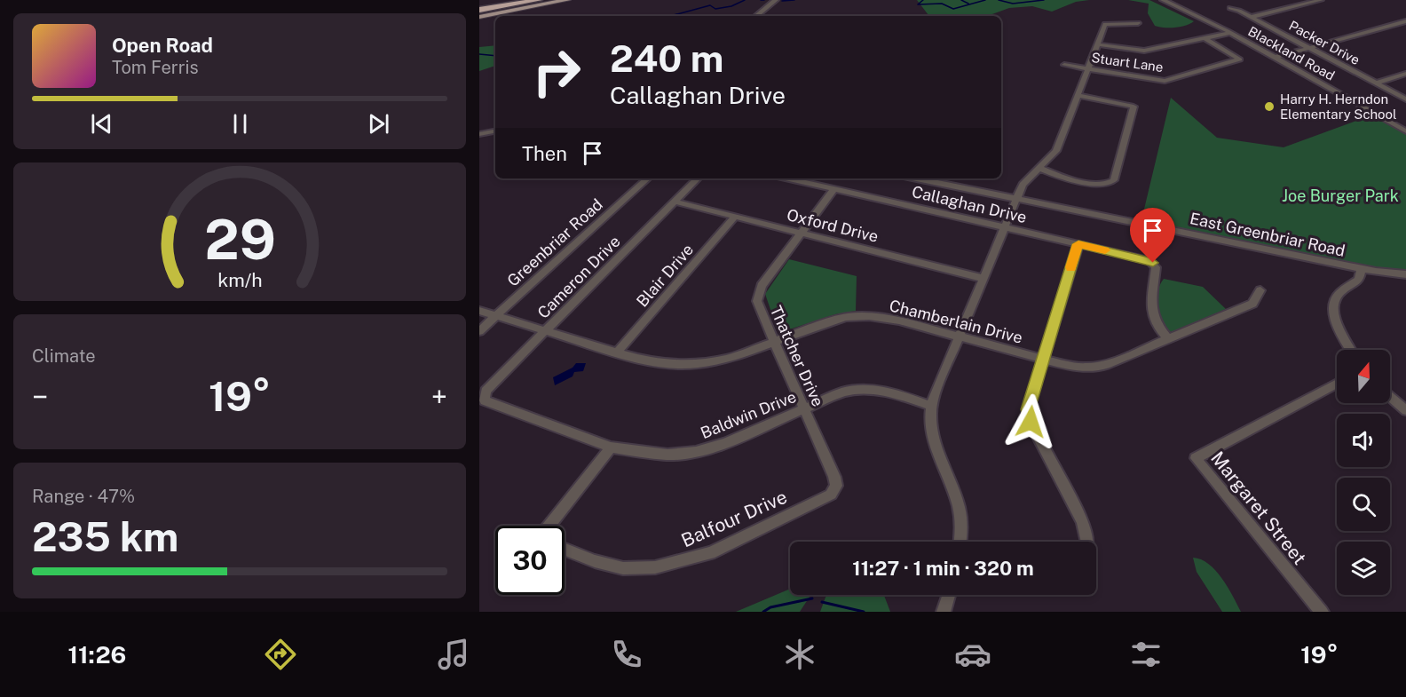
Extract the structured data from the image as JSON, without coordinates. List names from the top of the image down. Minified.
{"streets":{"street":["Packer Drive","Blackland Road","Stuart Lane","Callaghan Drive","Oxford Drive","East Greenbriar Road","Greenbriar Road","Blair Drive","Cameron Drive","Chamberlain Drive","Thatcher Drive","Baldwin Drive","Margaret Street","Balfour Drive"]},"crossings":[["Callaghan Drive","Chamberlain Drive"],["Callaghan Drive","Thatcher Drive"],["Oxford Drive","Blair Drive"],["Oxford Drive","Cameron Drive"],["Oxford Drive","Thatcher Drive"],["Greenbriar Road","Chamberlain Drive"],["Blair Drive","Chamberlain Drive"],["Cameron Drive","Chamberlain Drive"],["Cameron Drive","Baldwin Drive"],["Chamberlain Drive","Thatcher Drive"],["Thatcher Drive","Baldwin Drive"],["Thatcher Drive","Balfour Drive"]],"parks":["Joe Burger Park"],"places":["Harry H. Herndon Elementary School"],"north":"top","page":{"turn":["240 m","Callaghan Drive"],"song":["Open Road","Tom Ferris"],"then":"Then","tile":["Climate",["Range · 47%","235 km"]],"heat":["−","19°","+"],"limit":"30","trip":"11:27 · 1 min · 320 m","tabs":["11:26","19°"],"gauge":["29","km/h"]}}
